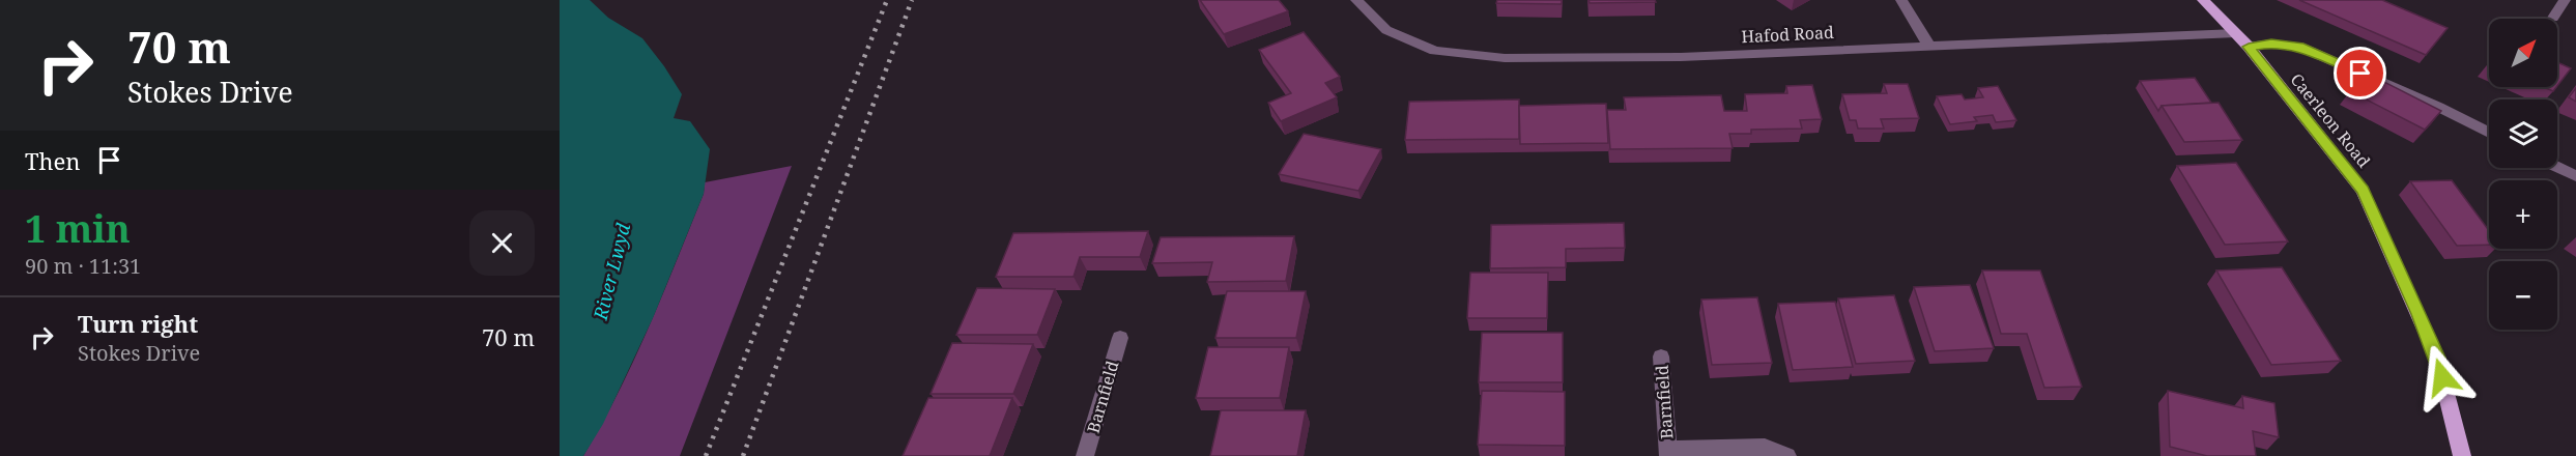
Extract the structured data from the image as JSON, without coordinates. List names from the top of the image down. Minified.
{"streets":{"main road":["Caerleon Road"],"street":["Hafod Road","Barnfield"]},"crossings":[["Hafod Road","Caerleon Road"]],"water":["River Lwyd"],"north":"top right","page":{"turn":["70 m","Stokes Drive"],"map_buttons":["+","−"],"then":"Then","heading":["1 min","90 m · 11:31"],"list":[{"name":"Turn right","note":"Stokes Drive","value":"70 m"}]}}
